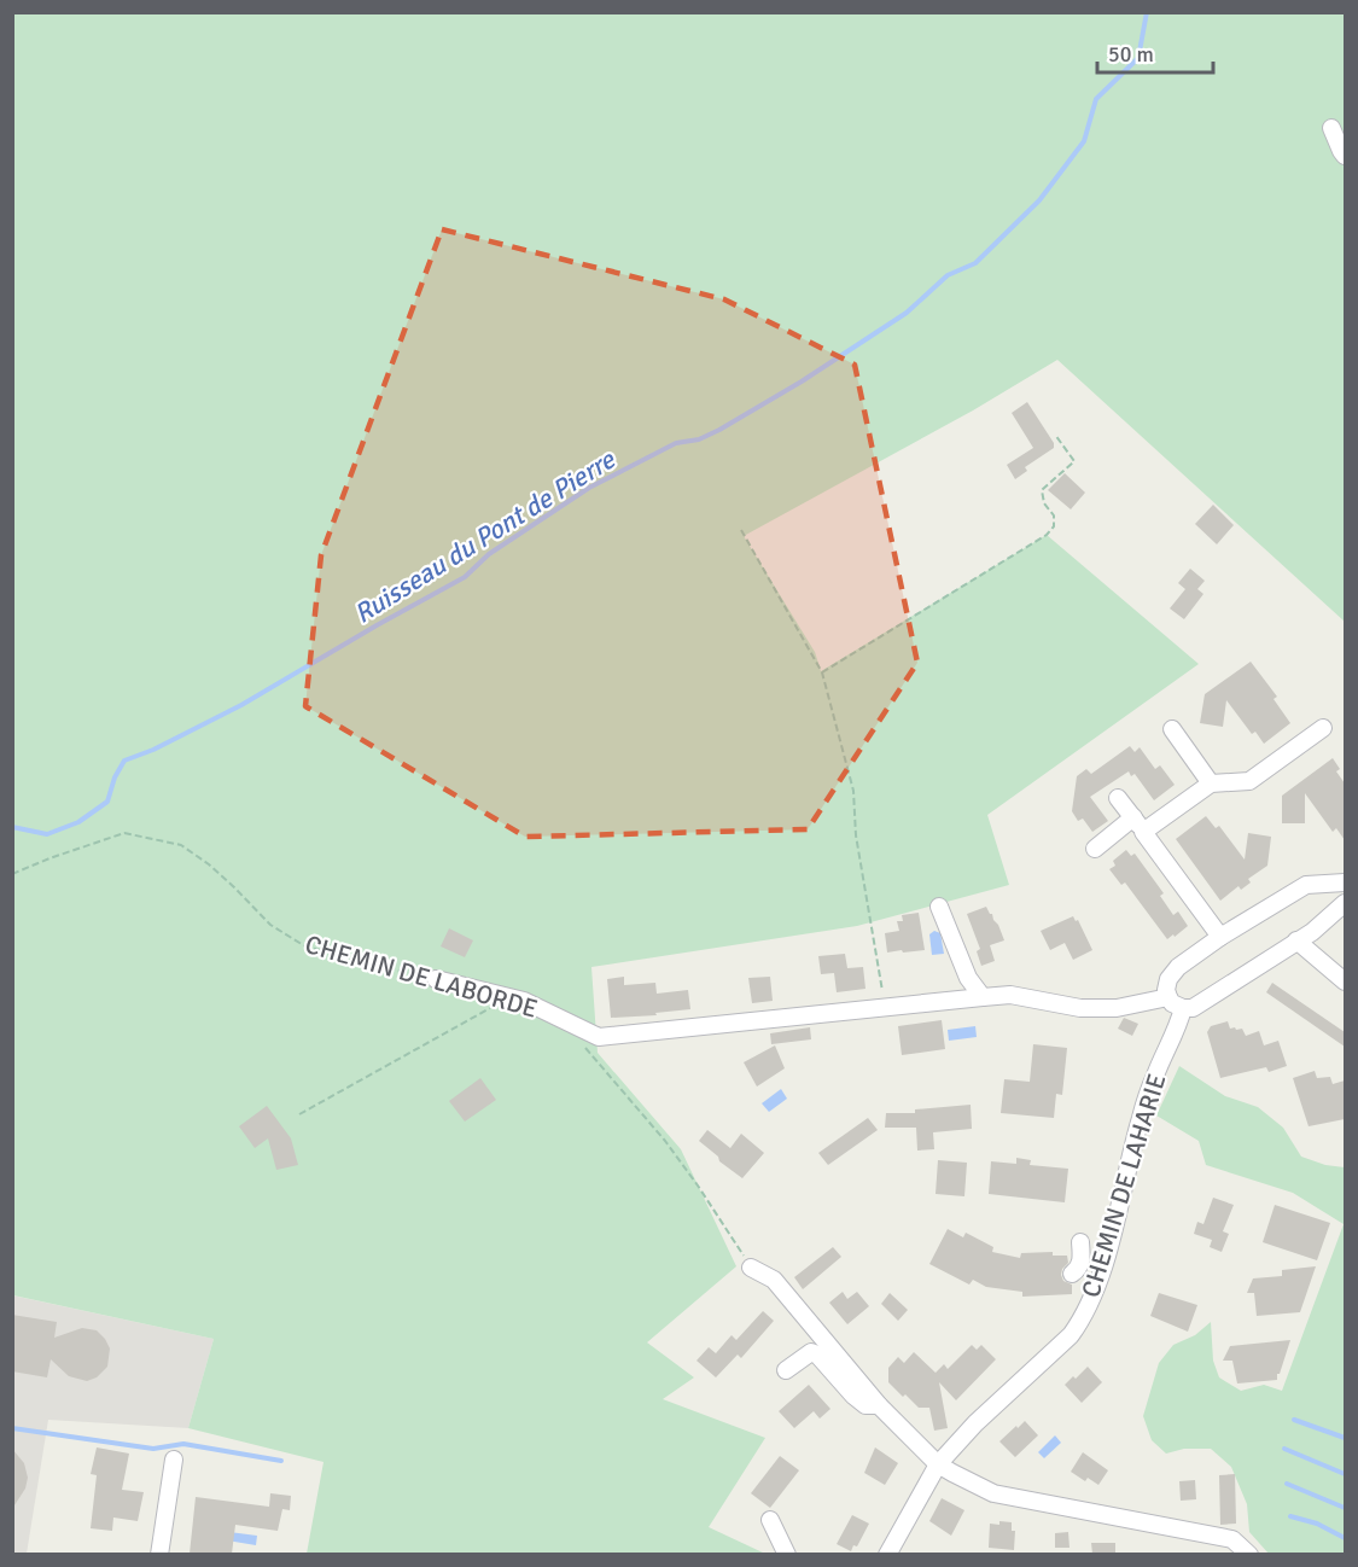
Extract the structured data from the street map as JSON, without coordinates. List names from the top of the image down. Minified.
{"streets":{"street":["CHEMIN DE LABORDE","CHEMIN DE LAHARIE"]},"water":["Ruisseau du Pont de Pierre"],"scale_bar":"50 m"}
